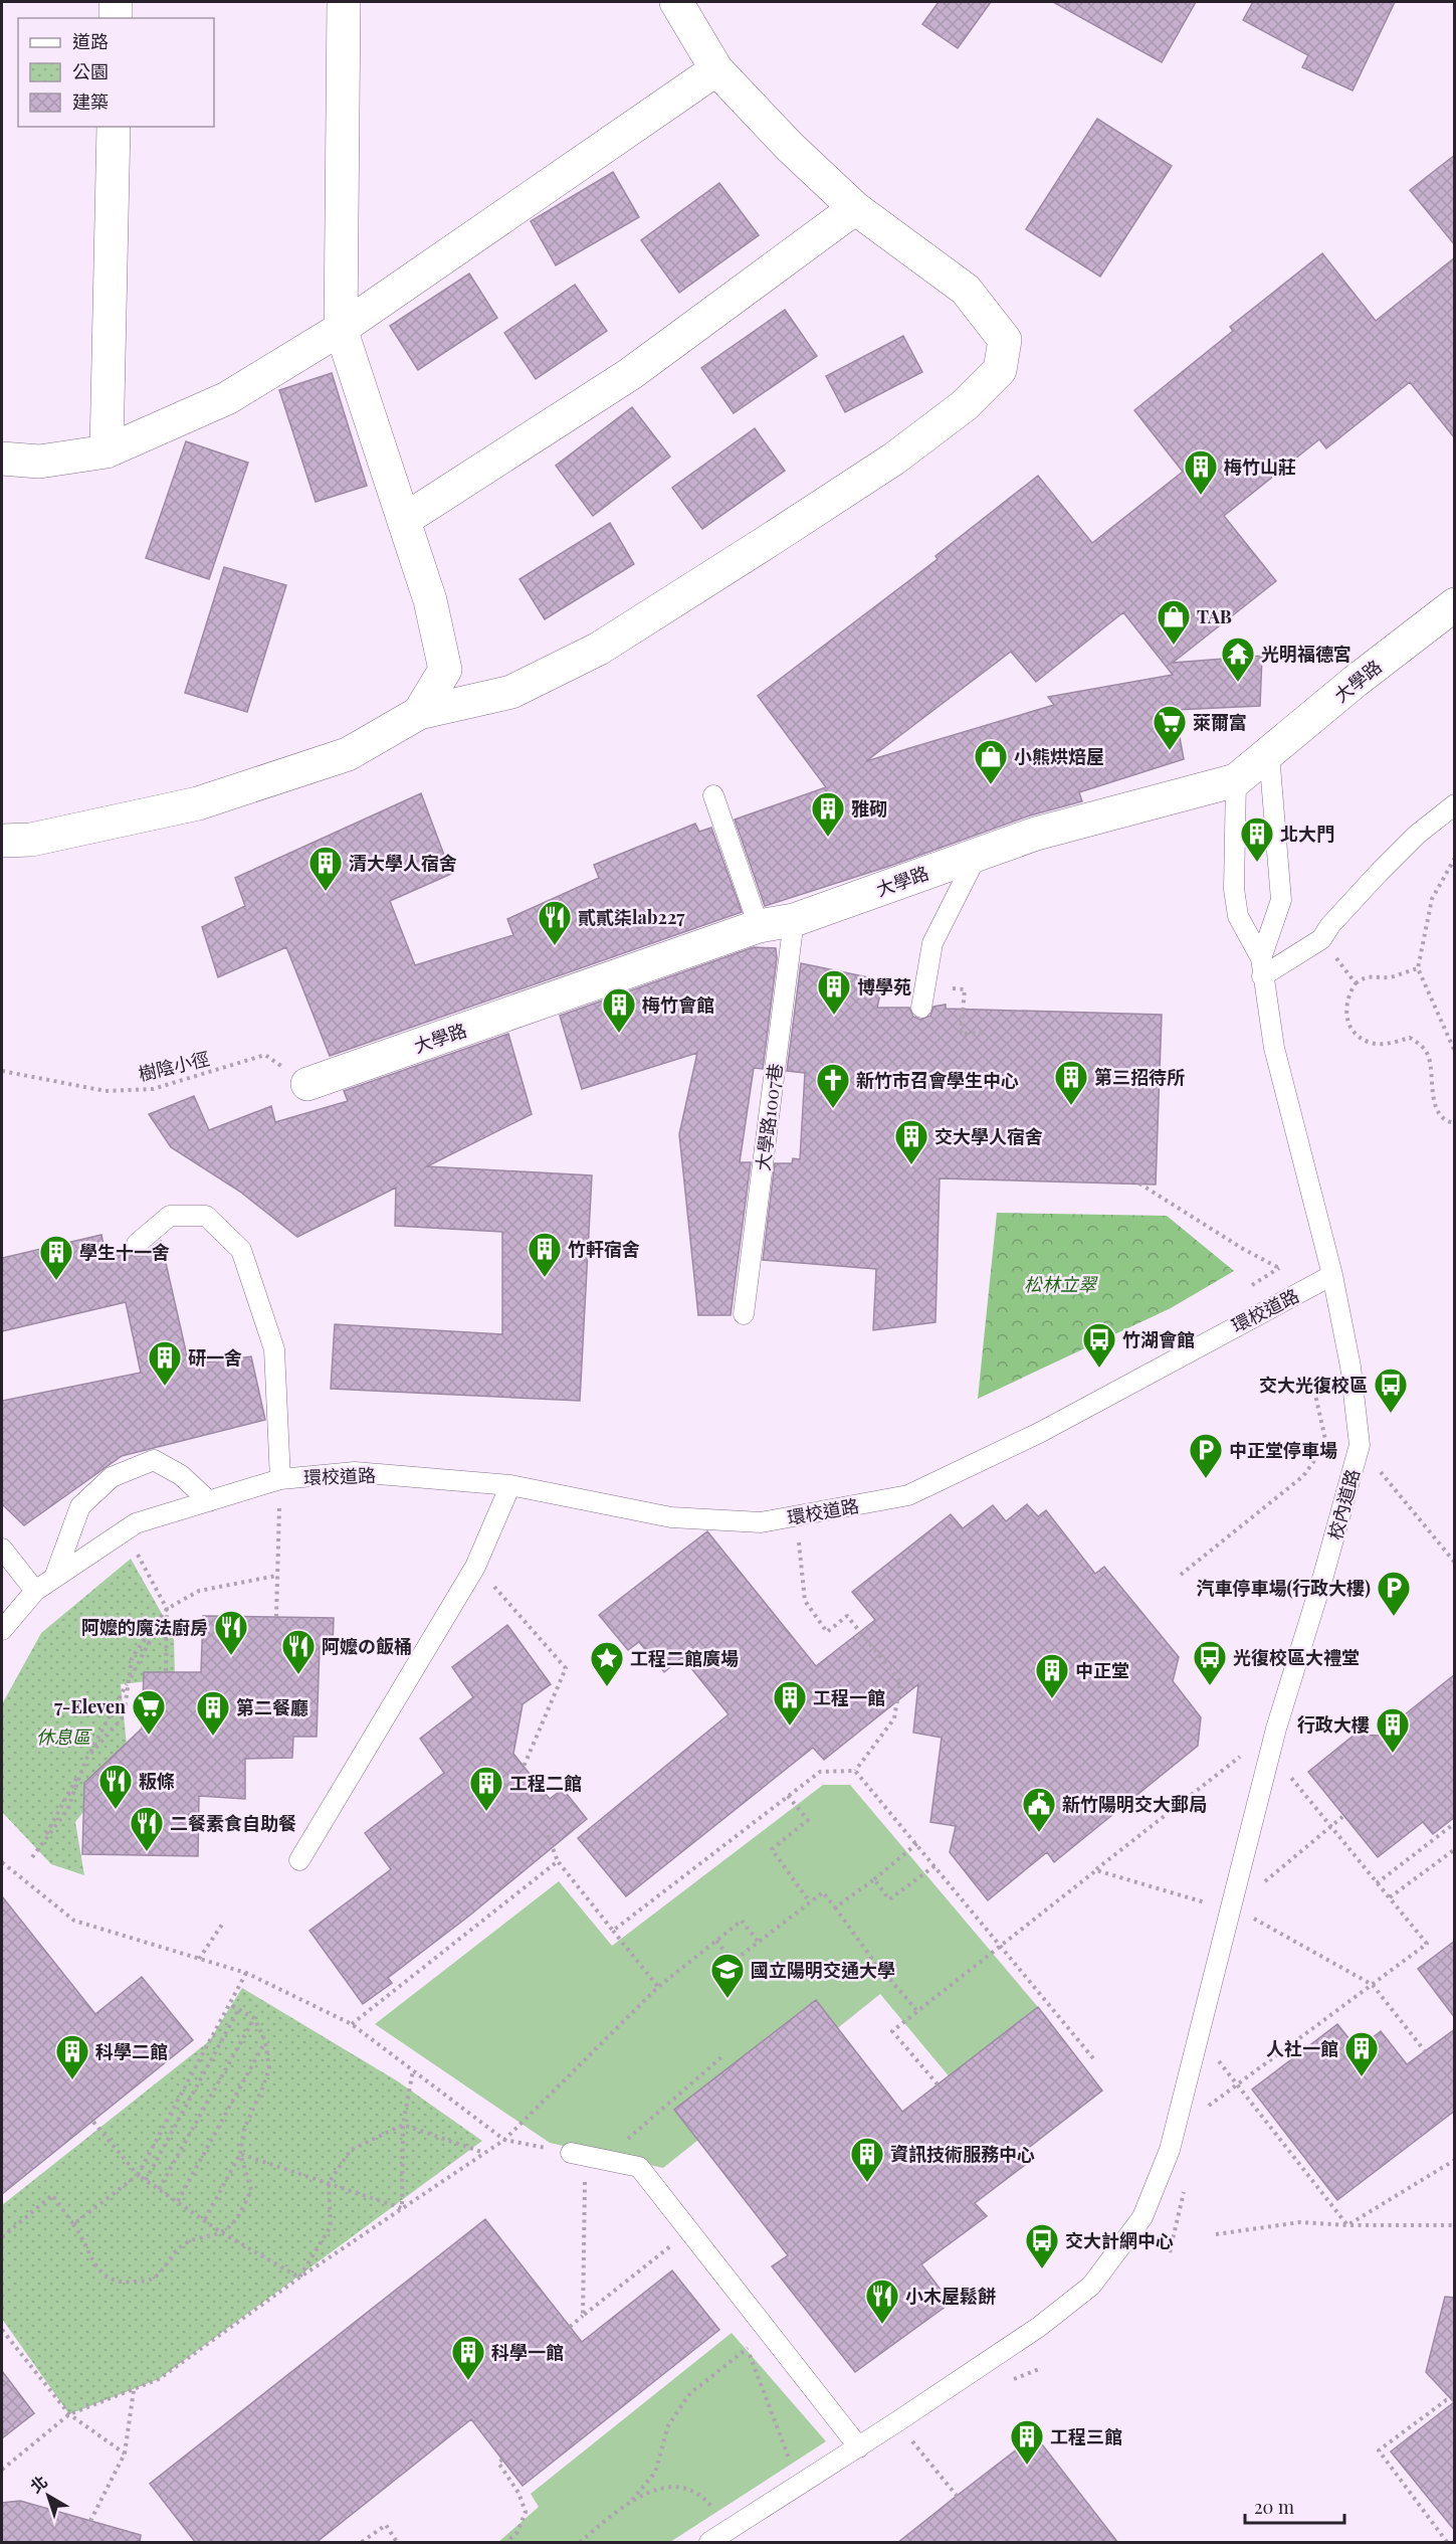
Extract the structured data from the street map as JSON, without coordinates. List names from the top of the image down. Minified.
{"streets":{"street":["大學路"],"lane":["大學路1007巷","環校道路","校內道路"],"path":["樹陰小徑"]},"crossings":[["大學路","樹陰小徑"],["大學路","大學路1007巷"],["環校道路","校內道路"]],"parks":["松林立翠","休息區"],"places":{"building":["梅竹山莊","雅砌","北大門","清大學人宿舍","博學苑","梅竹會館","第三招待所","交大學人宿舍","竹軒宿舍","學生十一舍","研一舍","中正堂","工程一館","第二餐廳","行政大樓","工程二館","人社一館","科學二館","資訊技術服務中心","科學一館","工程三館"],"shop":["TAB","小熊烘焙屋"],"temple":["光明福德宮"],"supermarket":["萊爾富","7-Eleven"],"restaurant":["貳貳柒lab227","阿嬤的魔法廚房","阿嬤の飯桶","粄條","二餐素食自助餐","小木屋鬆餅"],"church":["新竹市召會學生中心"],"bus stop":["竹湖會館","交大光復校區","光復校區大禮堂","交大計網中心"],"parking":["中正堂停車場","汽車停車場(行政大樓)"],"place":["工程二館廣場"],"public building":["新竹陽明交大郵局"],"school or university":["國立陽明交通大學"]},"legend":["道路","公園","建築"],"scale_bar":"20 m","north":"top left"}
